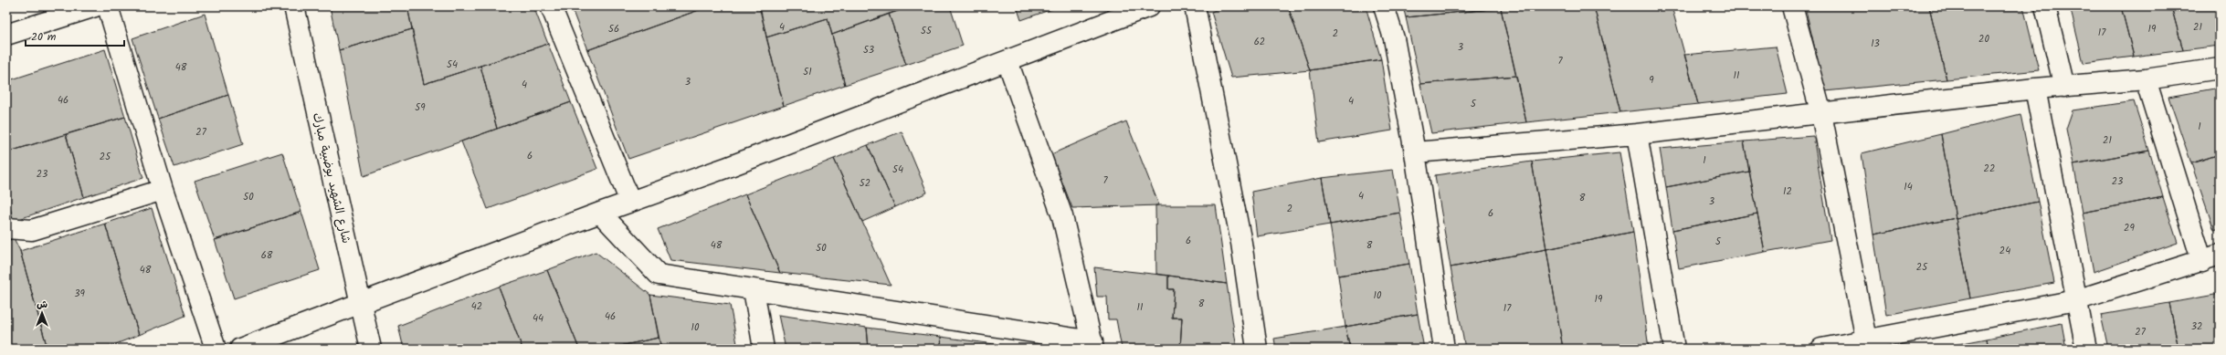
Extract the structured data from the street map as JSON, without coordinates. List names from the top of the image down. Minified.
{"streets":{"street":["شارع الشهيد بوضبية مبارك"]},"house_numbers":["4","21","56","19","55","17","2","20","62","13","3","53","7","54","48","51","11","9","3","4","46","4","5","59","1","27","21","6","25","1","22","54","23","7","23","52","14","12","4","50","8","3","2","6","29","6","5","48","8","50","24","68","25","48","39","10","19","8","42","11","17","46","44","32","10","27"],"scale_bar":"20 m","north":"top"}
